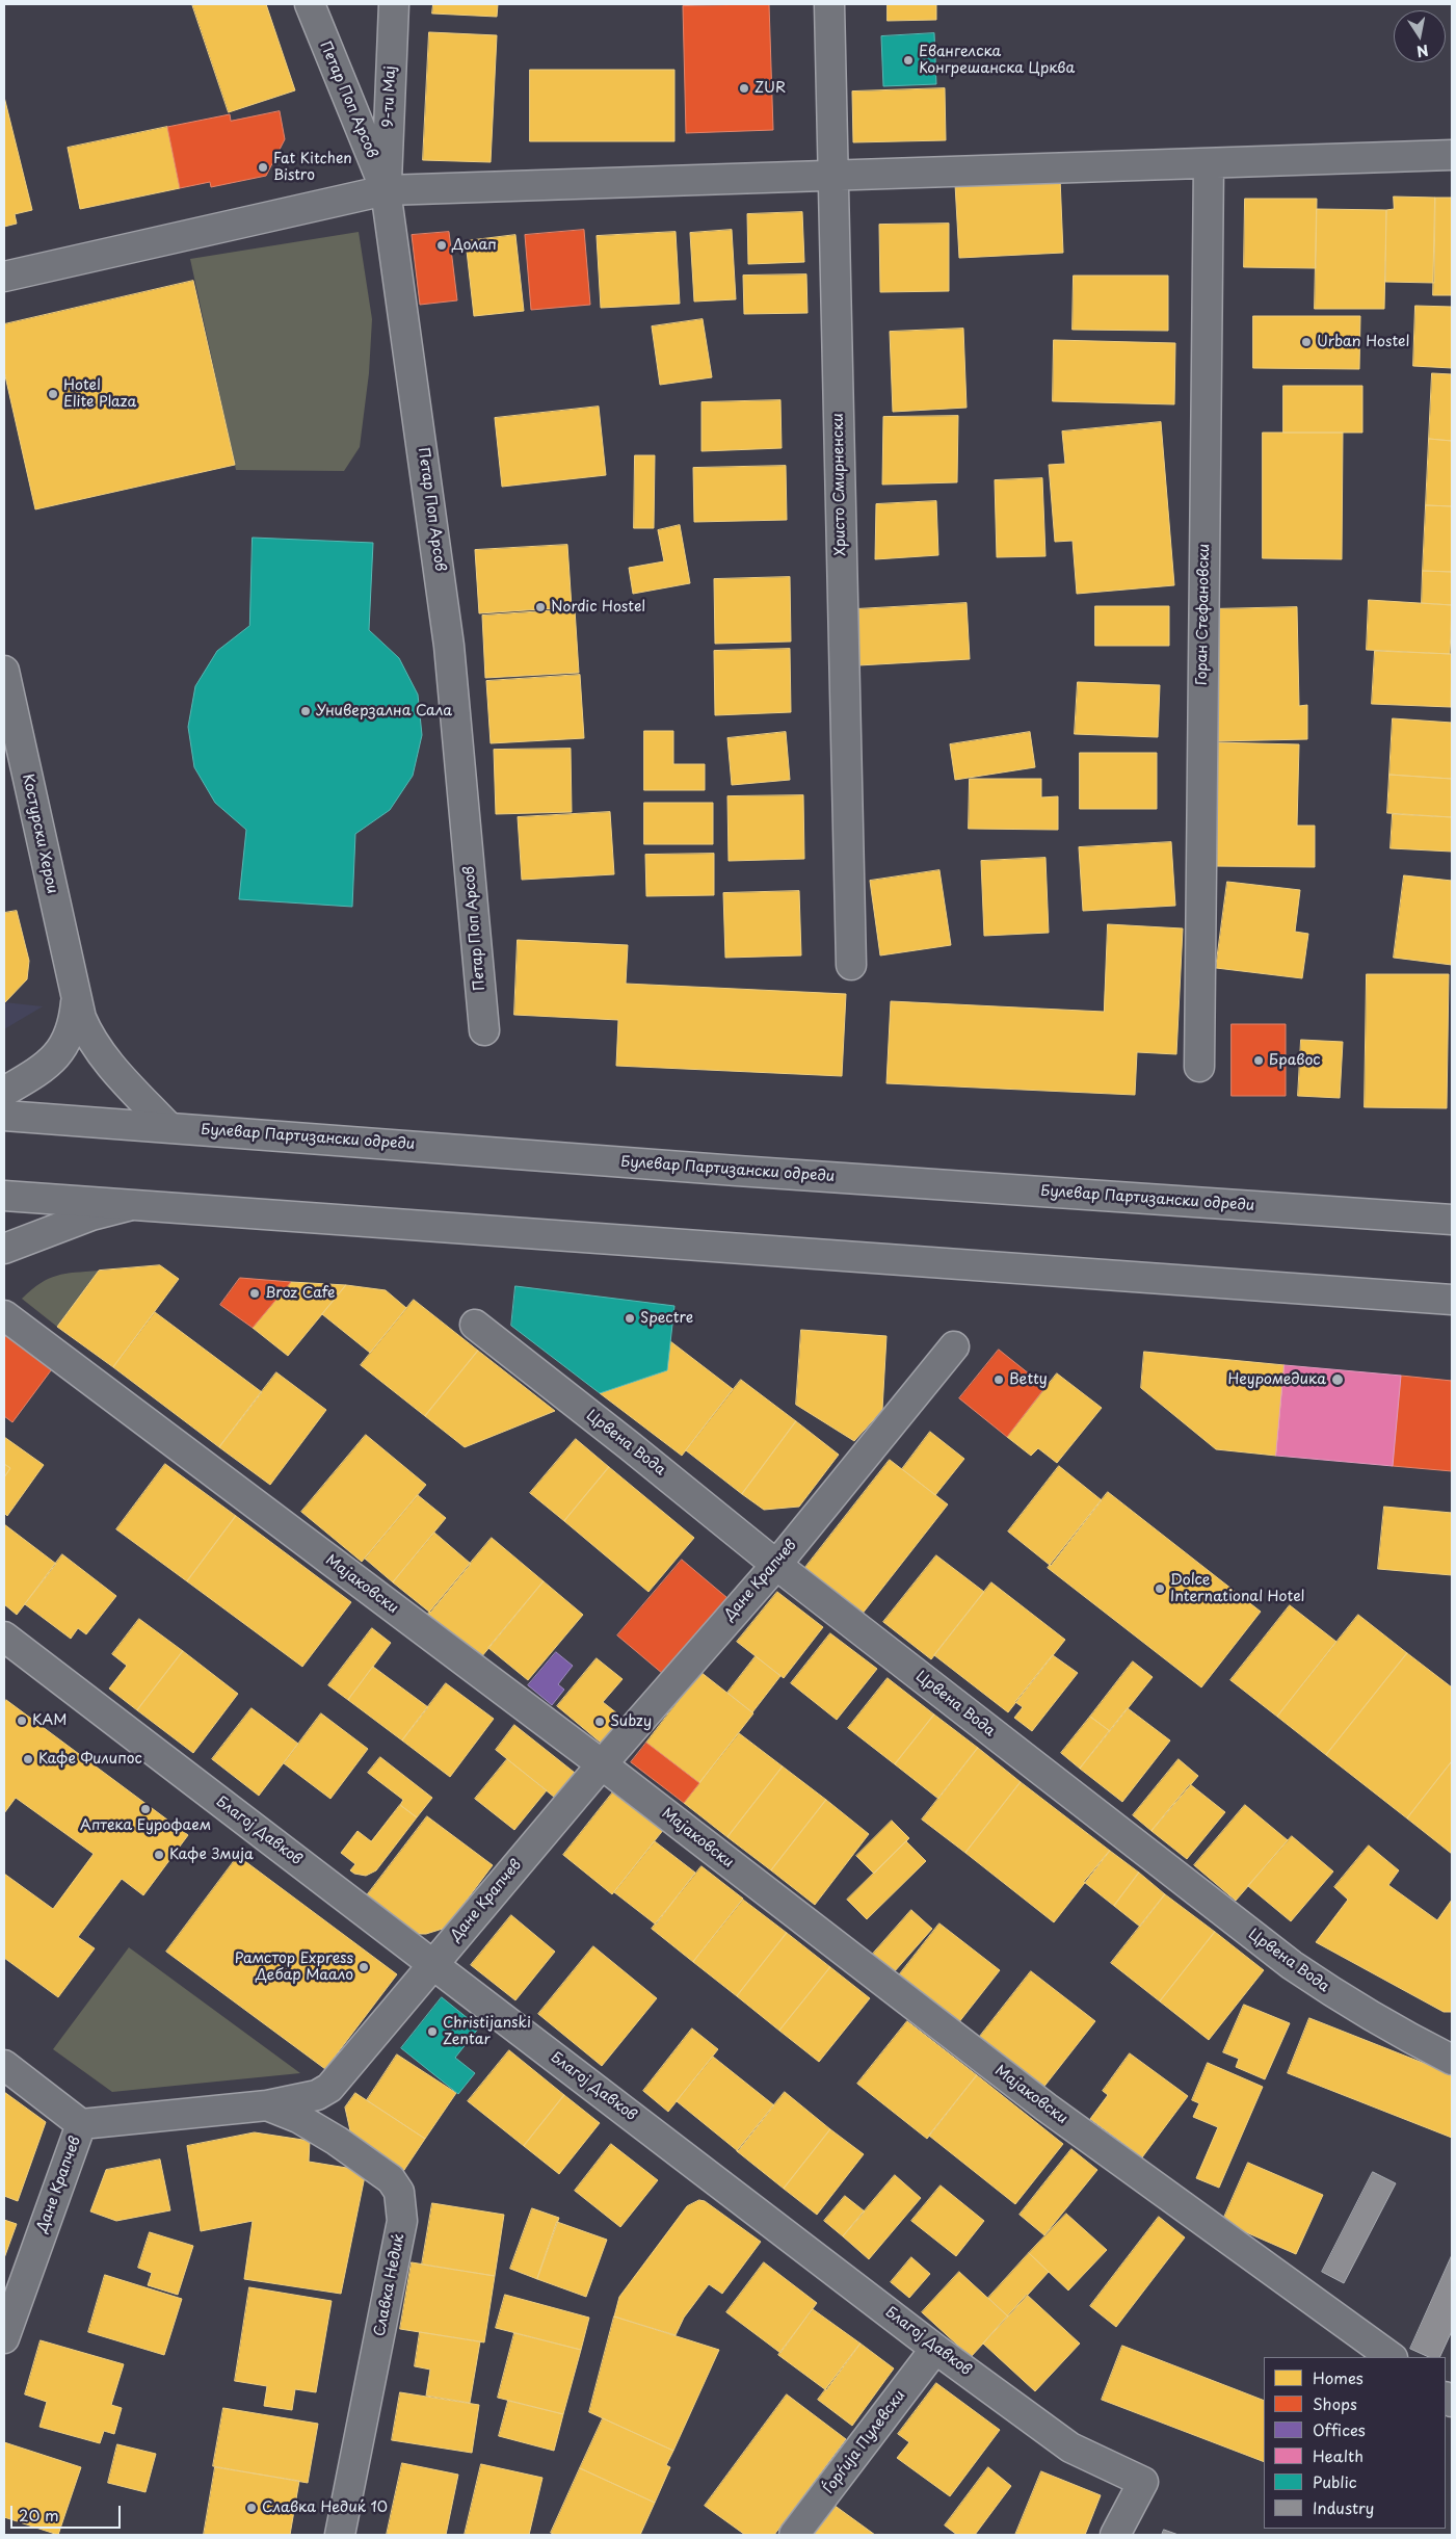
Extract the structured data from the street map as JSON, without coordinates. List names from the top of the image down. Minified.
{"streets":{"street":["9-ти Мај","Петар Поп Арсов","Христо Смирненски","Горан Стефановски","Костурски Херои","Булевар Партизански одреди","Црвена Вода","Дане Крапчев","Мајаковски","Благој Давков","Славка Недиќ","Ѓорѓиja Пулевски"]},"crossings":[["9-ти Мај","Петар Поп Арсов"],["Костурски Херои","Булевар Партизански одреди"],["Црвена Вода","Дане Крапчев"],["Дане Крапчев","Мајаковски"],["Дане Крапчев","Благој Давков"],["Дане Крапчев","Славка Недиќ"],["Благој Давков","Ѓорѓиja Пулевски"]],"places":["Евангелска Конгрешанска Црква","ZUR","Fat Kitchen Bistro","Долап","Urban Hostel","Hotel Elite Plaza","Nordic Hostel","Универзална Сала","Бравос","Broz Cafe","Spectre","Betty","Неуромедика","Dolce International Hotel","КАМ","Subzy","Кафе Филипос","Аптека Еурофаем","Кафе Змија","Рамстор Express Дебар Маало","Christijanski Zentar","Славка Недиќ 10"],"legend":["Homes","Shops","Offices","Health","Public","Industry"],"scale_bar":"20 m","north":"bottom"}
